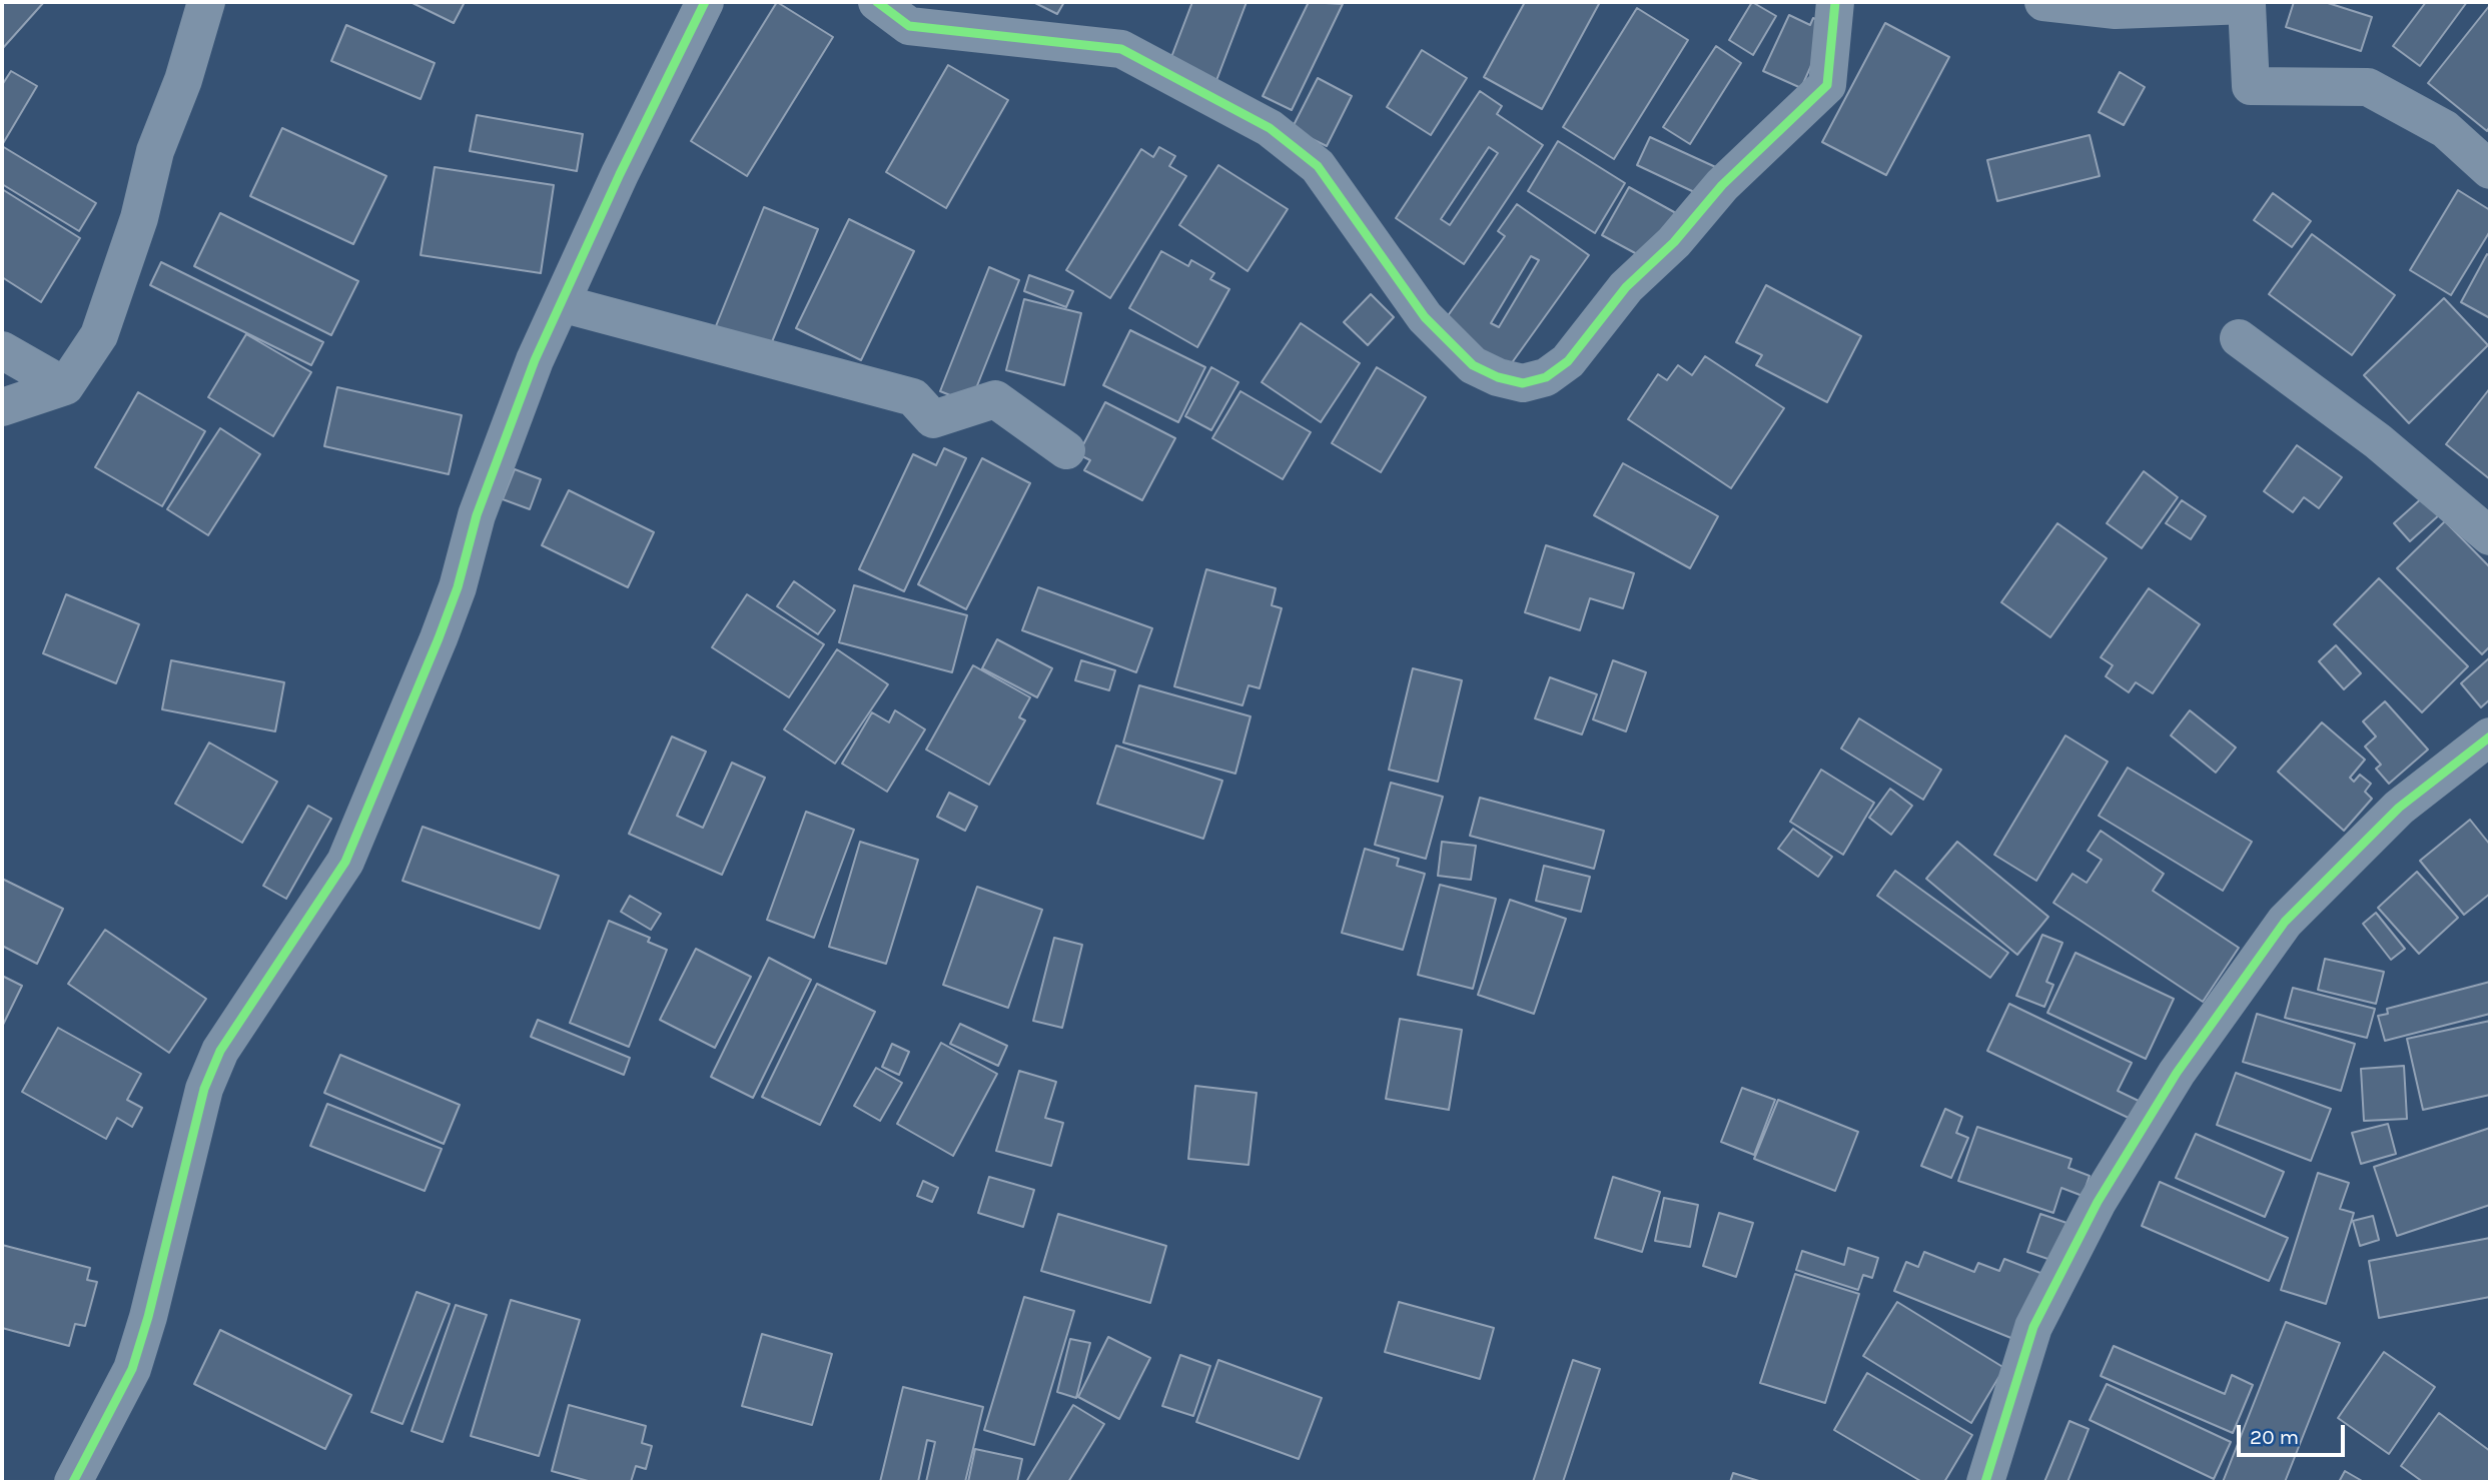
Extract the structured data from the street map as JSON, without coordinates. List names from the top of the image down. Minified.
{"scale_bar":"20 m"}
